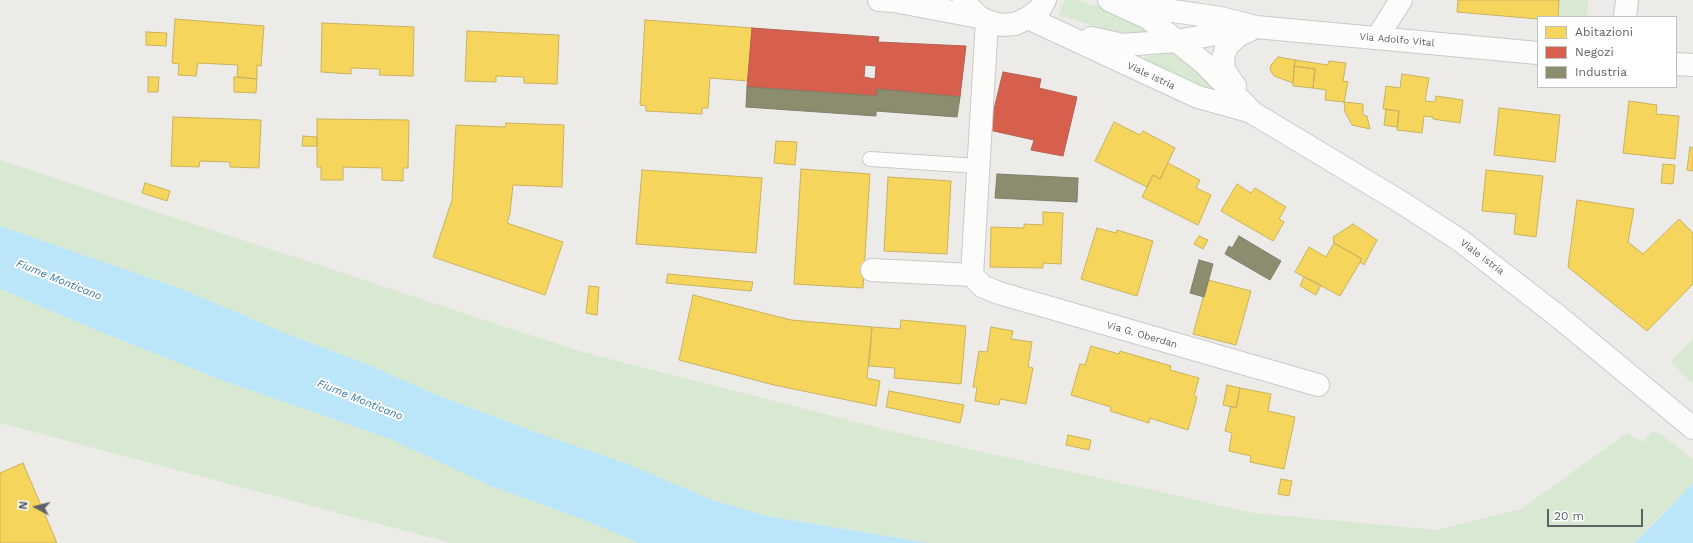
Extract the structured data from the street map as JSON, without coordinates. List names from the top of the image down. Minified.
{"streets":{"street":["Via Adolfo Vital","Viale Istria","Via G. Oberdan"]},"crossings":[["Via Adolfo Vital","Viale Istria"]],"water":["Fiume Monticano"],"legend":["Abitazioni","Negozi","Industria"],"scale_bar":"20 m","north":"left"}
